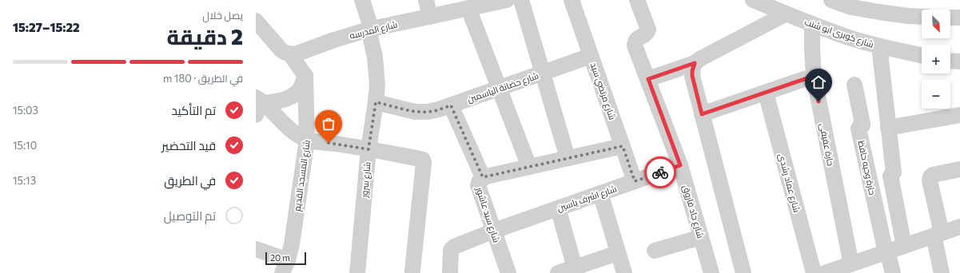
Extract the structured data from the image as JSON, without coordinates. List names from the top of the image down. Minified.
{"streets":{"street":["شارع المدرسه","شارع كوبرى ابو شنب","شارع حضانة الياسمين","شارع مرتضي سيد","حارة عفيفى","حارة وجيه حافظ","شارع المسجد القديم","شارع سرور","شارع عماد رشدى","شارع اشرف ياسين","شارع جاد فاروق","شارع سيد عاشور"]},"crossings":[["شارع المدرسه","شارع سرور"],["شارع كوبرى ابو شنب","حارة عفيفى"],["شارع حضانة الياسمين","شارع مرتضي سيد"],["شارع حضانة الياسمين","شارع سرور"],["شارع حضانة الياسمين","شارع سيد عاشور"],["شارع مرتضي سيد","شارع اشرف ياسين"],["شارع اشرف ياسين","شارع جاد فاروق"],["شارع اشرف ياسين","شارع سيد عاشور"]],"scale_bar":"20 m","north":"bottom right","page":{"heading":["2 دقيقة","يصل خلال","15:22–15:27"],"map_buttons":["+","−"],"bar":"في الطريق · 180 m","list":[["تم التأكيد","15:03"],["قيد التحضير","15:10"],["في الطريق","15:13"],"تم التوصيل"],"scale":"20 m"}}
